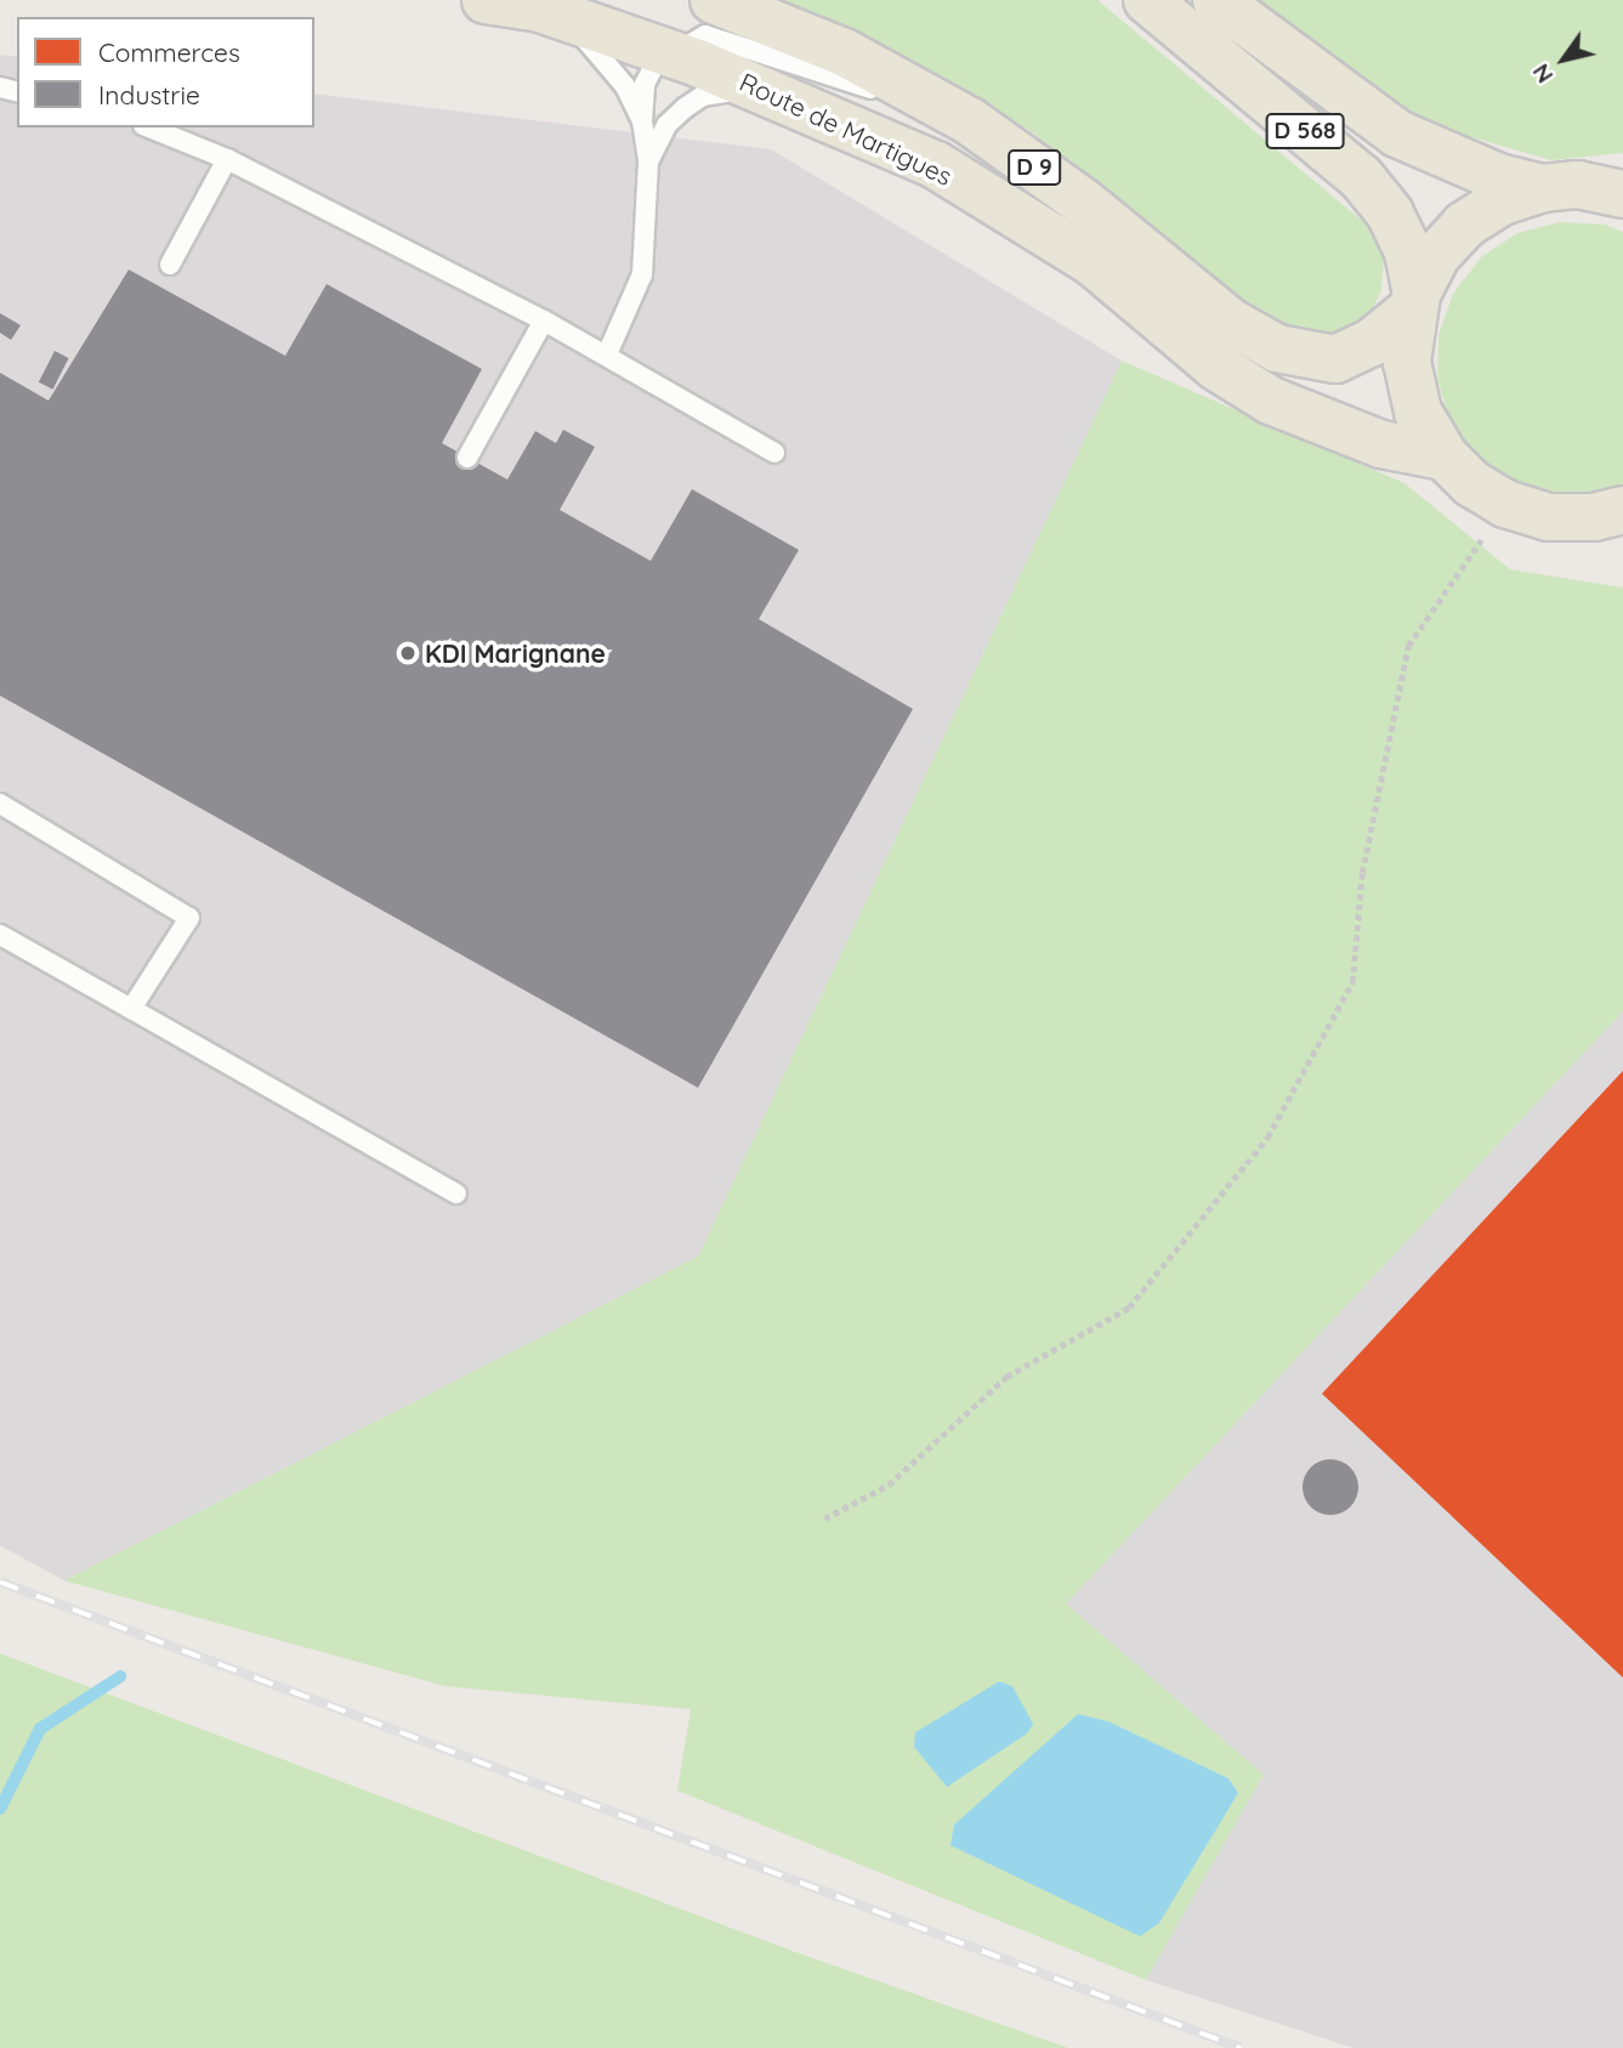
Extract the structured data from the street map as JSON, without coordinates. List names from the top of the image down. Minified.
{"streets":{"main road":["Route de Martigues","D 568","D 9"]},"crossings":[["D 568","D 9"]],"places":["KDI Marignane"],"legend":["Commerces","Industrie"],"north":"bottom left"}
